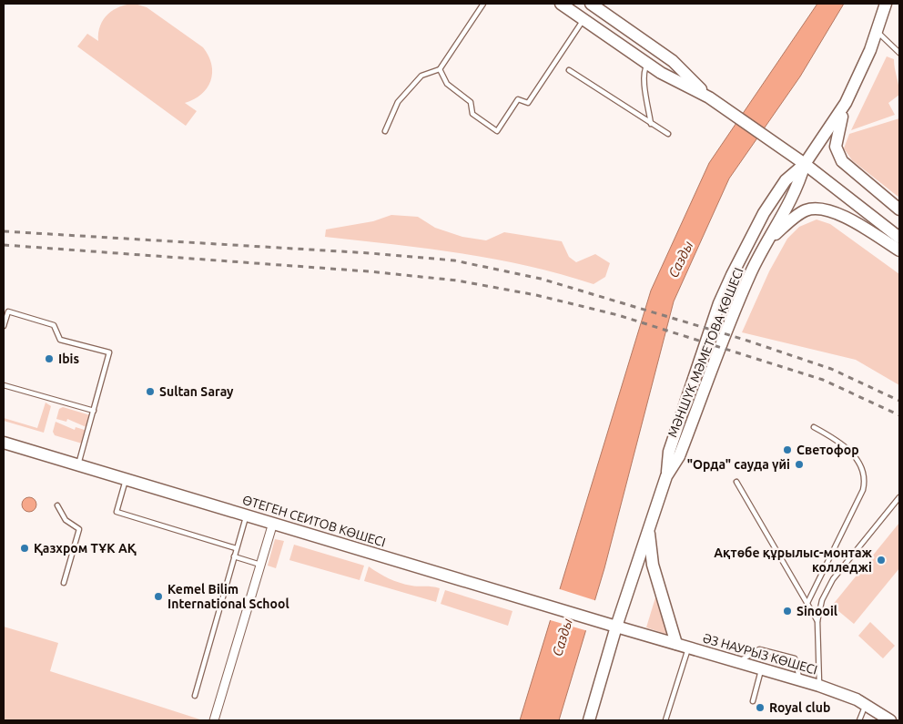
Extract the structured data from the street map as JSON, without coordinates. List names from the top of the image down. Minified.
{"streets":{"main road":["МӘНШҮК МӘМЕТОВА КӨШЕСІ","ӨТЕГЕН СЕИТОВ КӨШЕСІ","ӘЗ НАУРЫЗ КӨШЕСІ"]},"crossings":[["МӘНШҮК МӘМЕТОВА КӨШЕСІ","ӨТЕГЕН СЕИТОВ КӨШЕСІ"],["МӘНШҮК МӘМЕТОВА КӨШЕСІ","ӘЗ НАУРЫЗ КӨШЕСІ"],["ӨТЕГЕН СЕИТОВ КӨШЕСІ","ӘЗ НАУРЫЗ КӨШЕСІ"]],"water":["Сазды"],"places":["Ibis","Sultan Saray","Светофор","\"Орда\" сауда үйі","Қазхром ТҰК АҚ","Ақтөбе құрылыс-монтаж колледжі","Kemel Bilim International School","Sinooil","Royal club"]}
